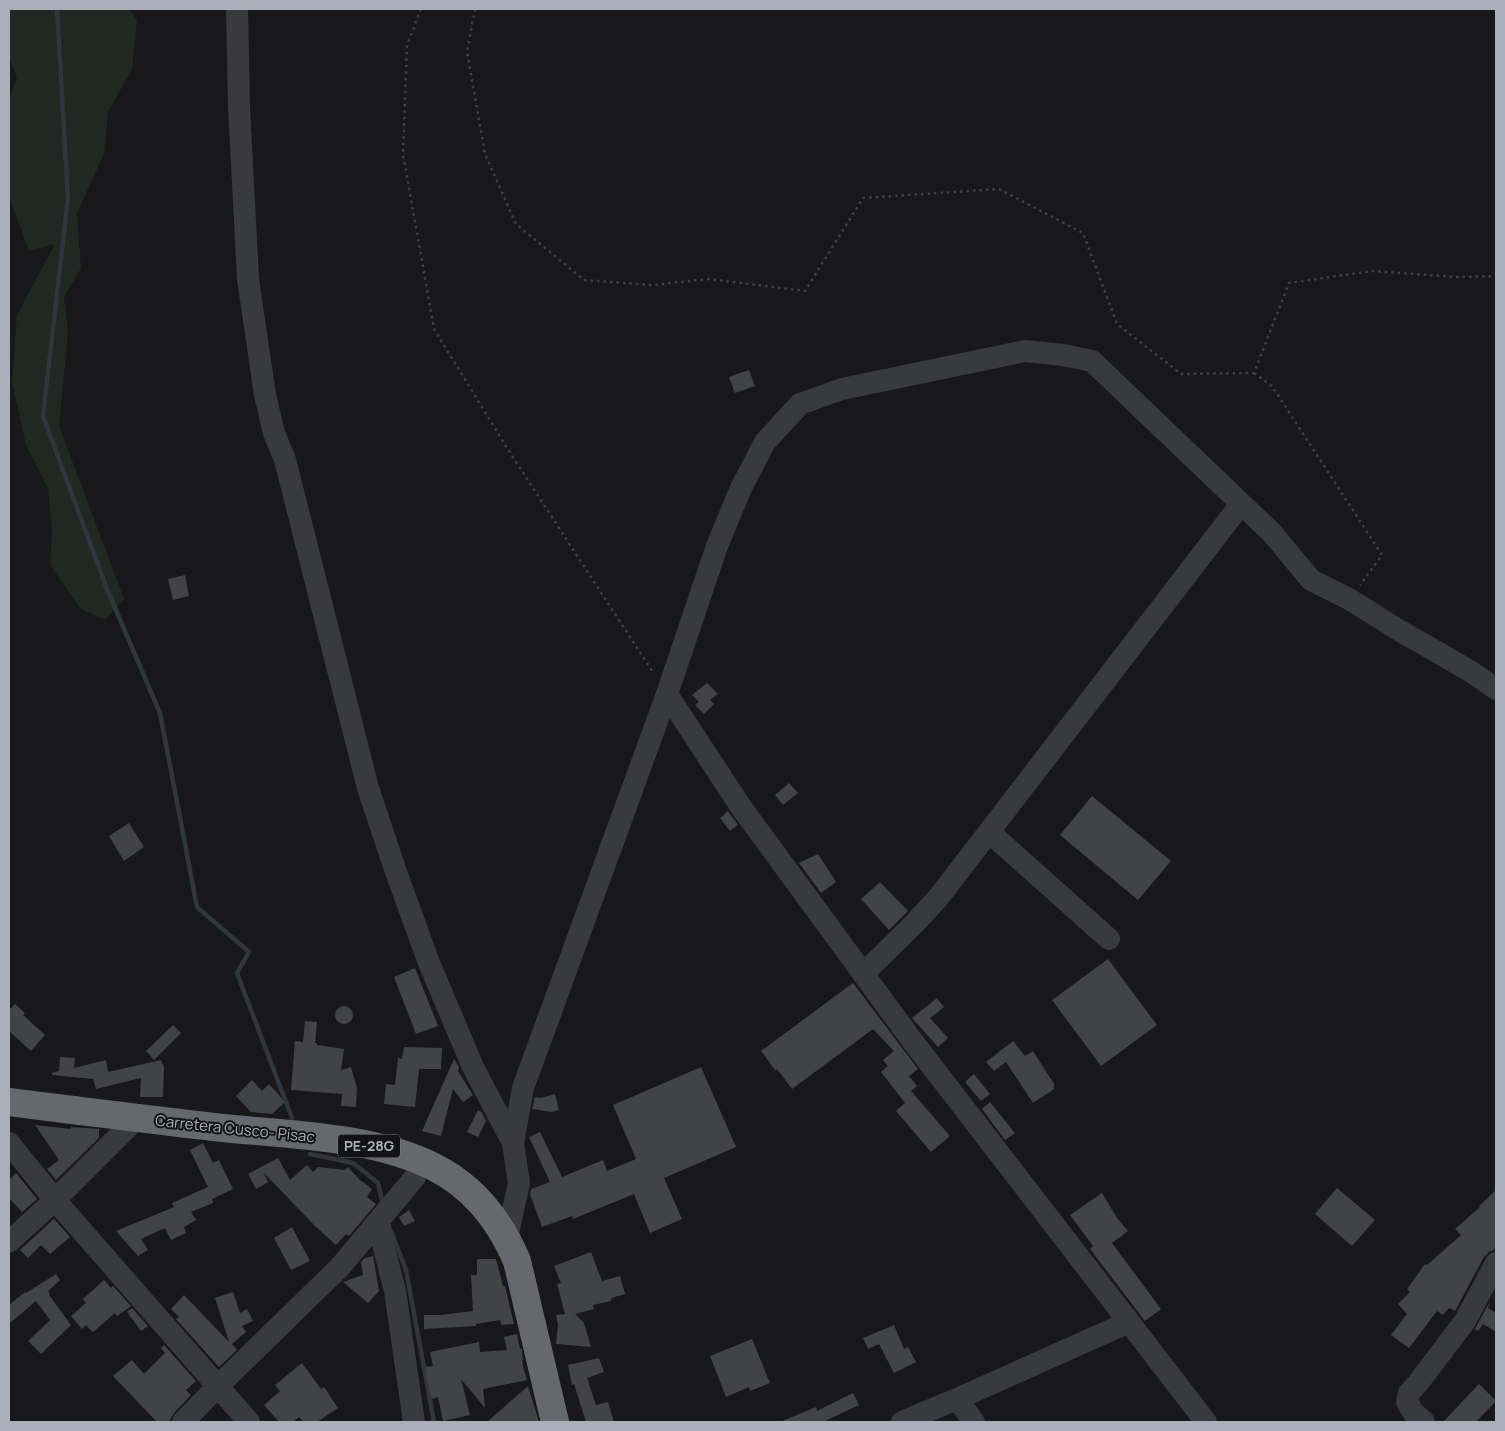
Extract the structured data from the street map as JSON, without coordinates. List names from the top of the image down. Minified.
{"streets":{"highway":["Carretera Cusco- Pisac","PE-28G"]}}
